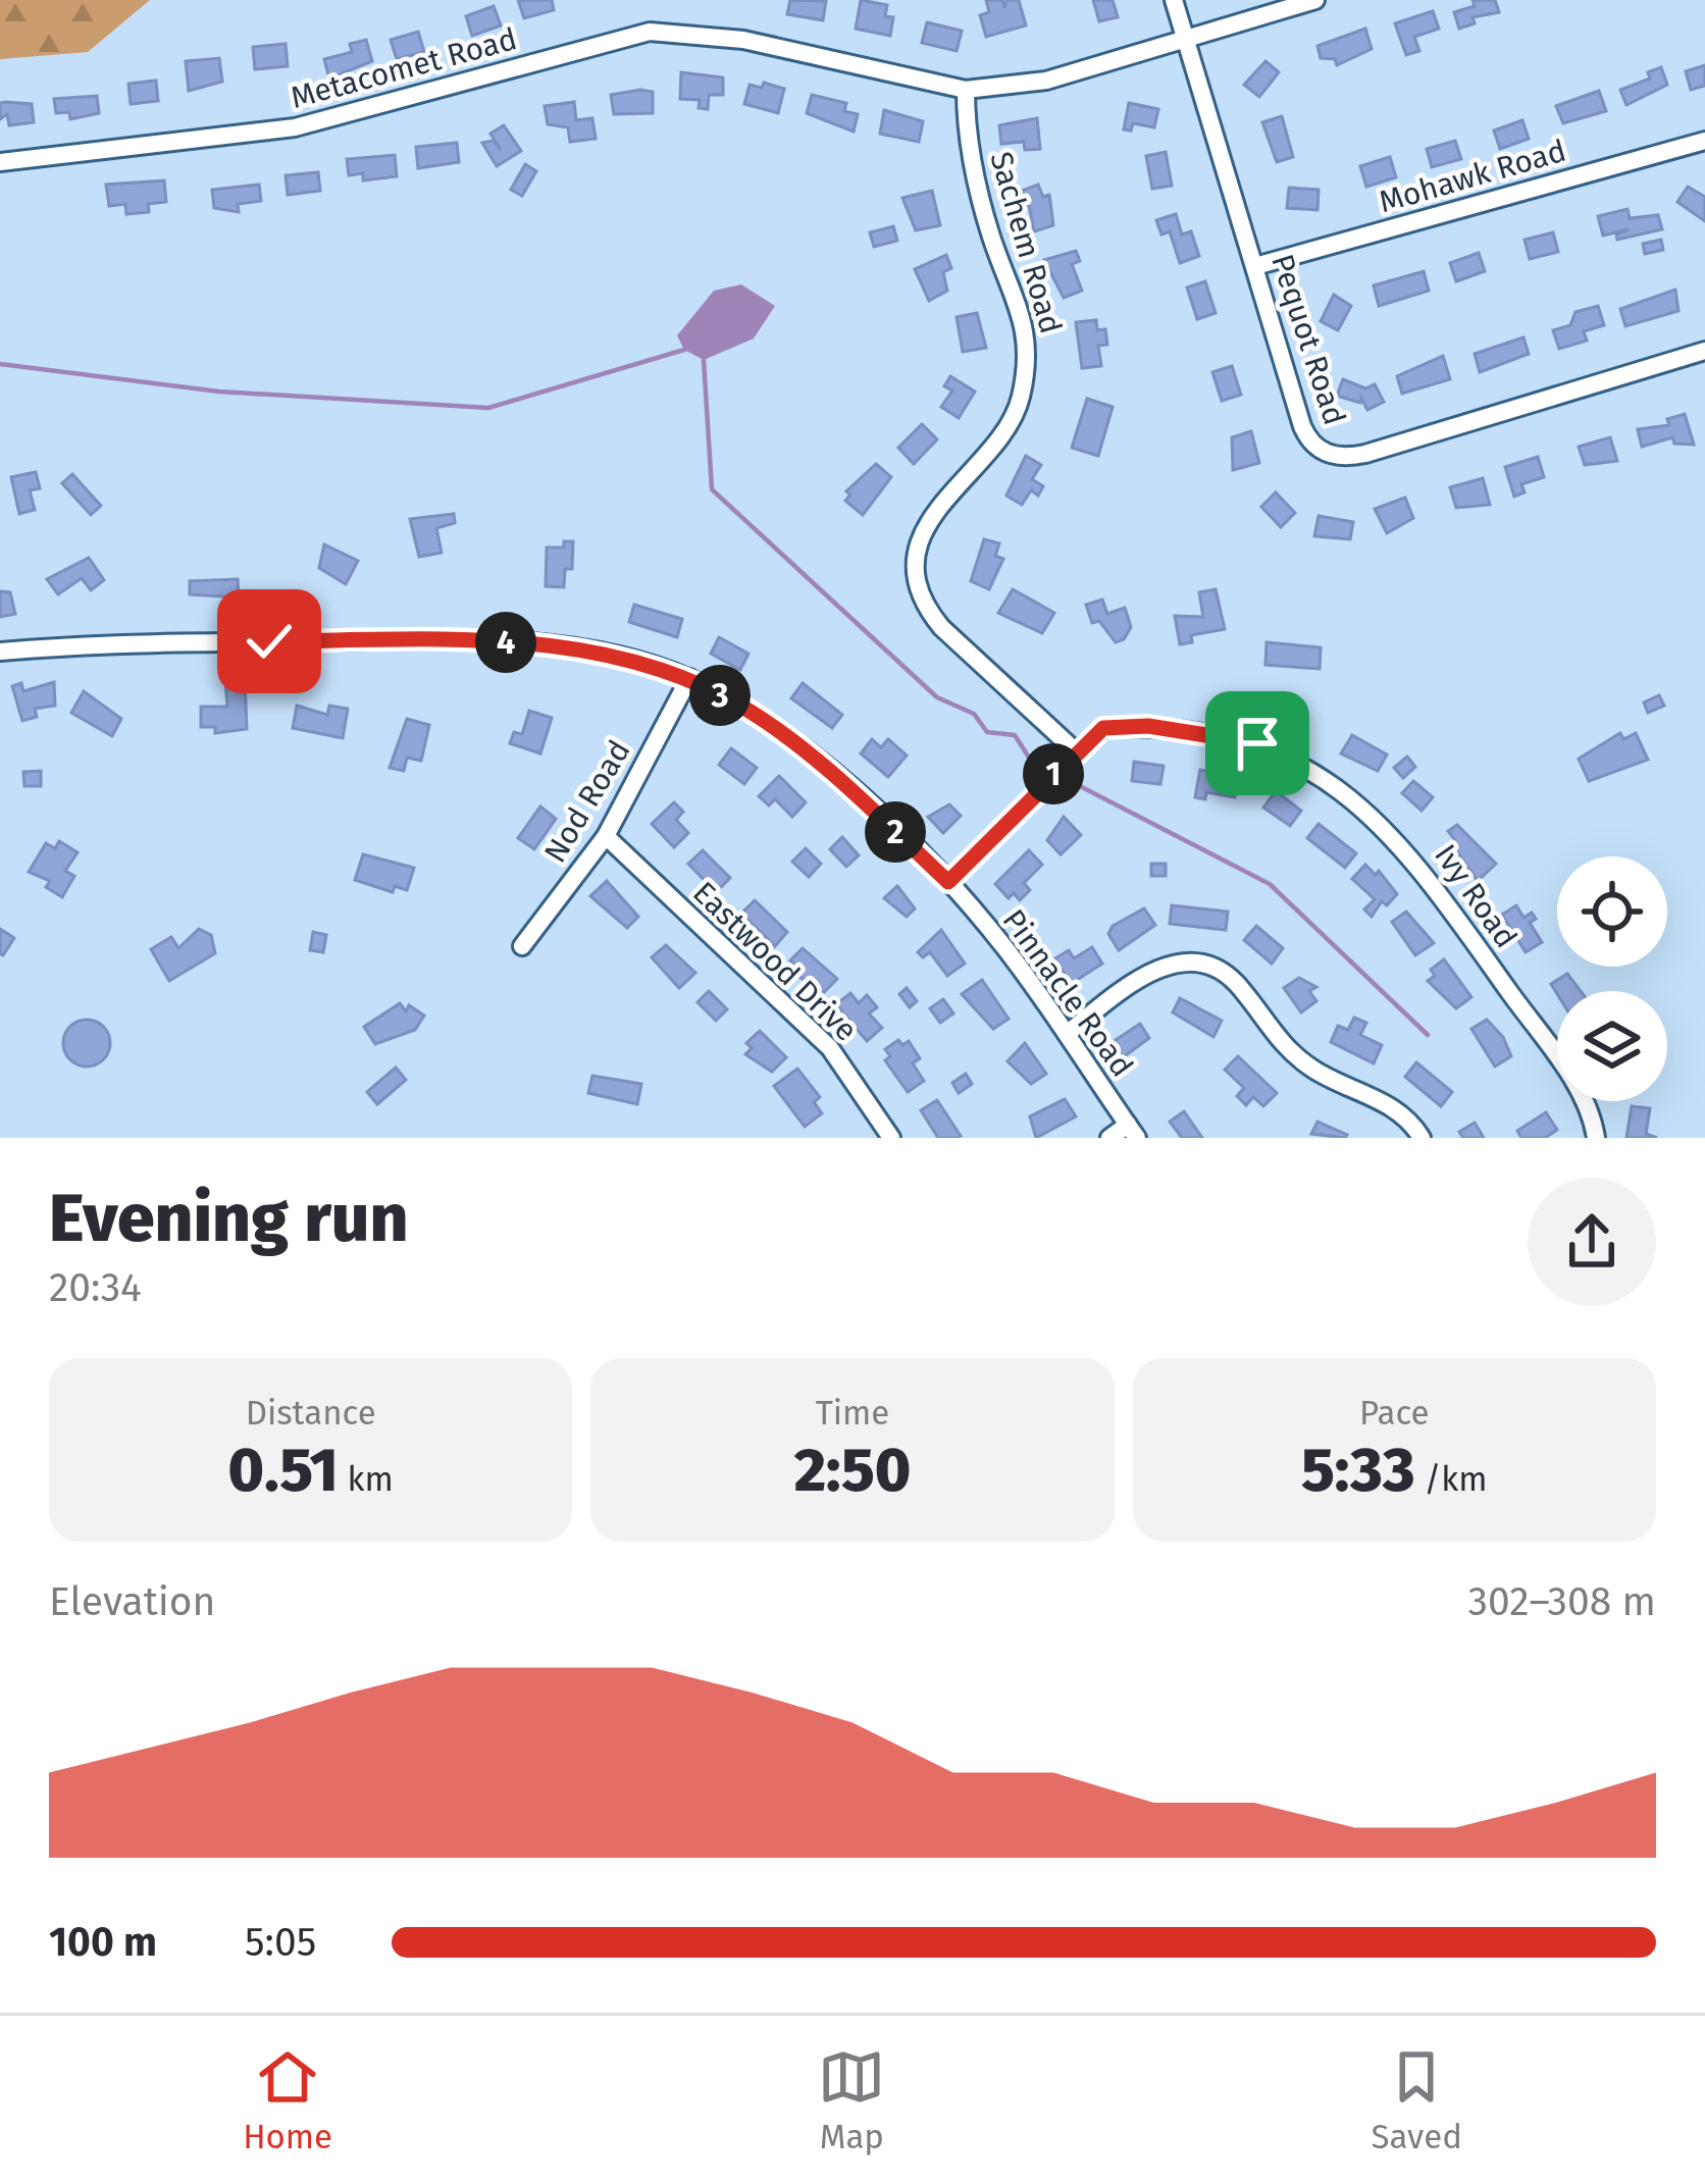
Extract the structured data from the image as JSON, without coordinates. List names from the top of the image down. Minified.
{"streets":{"street":["Metacomet Road","Mohawk Road","Sachem Road","Pequot Road","Nod Road","Ivy Road","Eastwood Drive","Pinnacle Road"]},"crossings":[["Metacomet Road","Sachem Road"],["Metacomet Road","Pequot Road"],["Mohawk Road","Pequot Road"],["Sachem Road","Ivy Road"],["Nod Road","Eastwood Drive"],["Nod Road","Pinnacle Road"],["Ivy Road","Pinnacle Road"]],"page":{"pins":["4","3","1","2"],"heading":["Evening run","20:34"],"stats":[["Distance","0.51 km"],["Time","2:50"],["Pace","5:33 /km"]],"chart":["Elevation","302–308 m"],"list":[{"name":"100 m","note":"5:05"}],"tabs":["Home","Map","Saved"]}}
